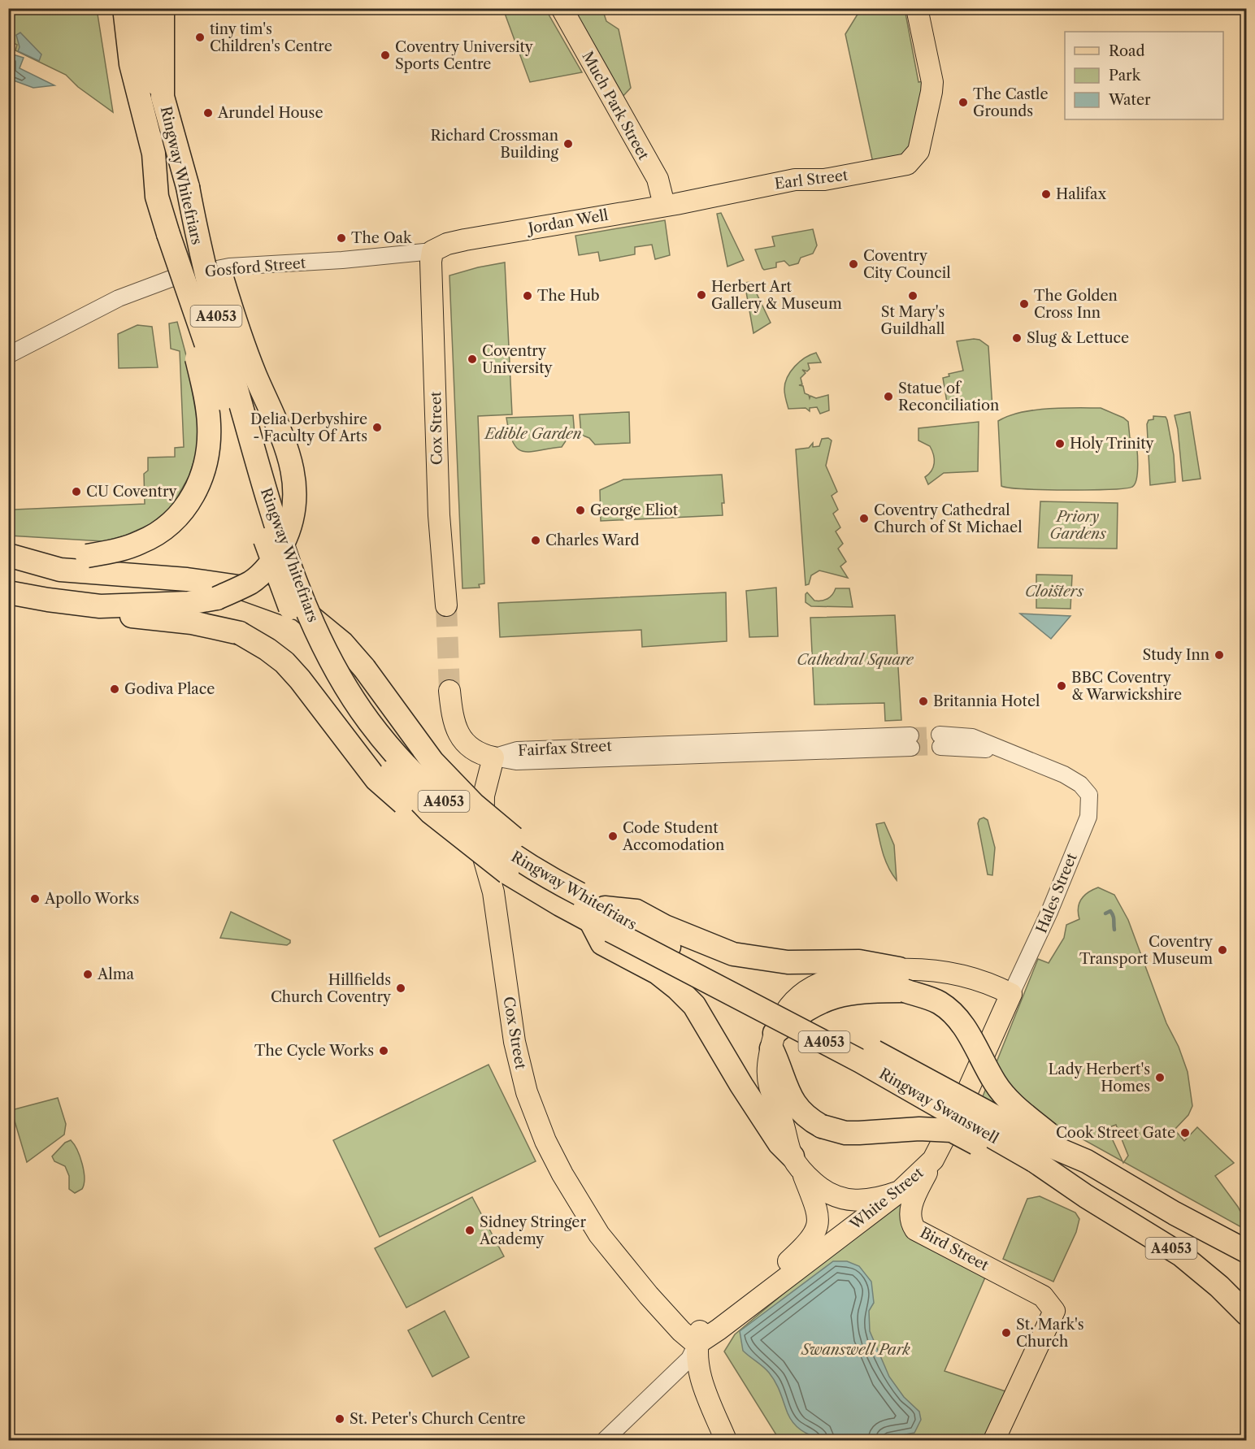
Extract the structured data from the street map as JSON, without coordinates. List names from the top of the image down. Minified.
{"streets":{"highway":["Ringway Whitefriars","A4053","Ringway Swanswell"],"main road":["Much Park Street","Earl Street","Jordan Well","Cox Street","White Street","Bird Street"],"street":["Gosford Street","Fairfax Street","Hales Street"]},"crossings":[["Much Park Street","Jordan Well"],["Ringway Whitefriars","Ringway Swanswell"],["Earl Street","Jordan Well"],["Jordan Well","Gosford Street"],["Jordan Well","Cox Street"],["Gosford Street","Cox Street"],["Cox Street","Fairfax Street"],["Cox Street","White Street"],["Hales Street","White Street"],["White Street","Bird Street"]],"parks":["Edible Garden","Priory Gardens","Cloisters","Cathedral Square","Swanswell Park"],"places":["tiny tim's Children's Centre","Coventry University Sports Centre","The Castle Grounds","Arundel House","Richard Crossman Building","Halifax","The Oak","Coventry City Council","Herbert Art Gallery & Museum","The Hub","St Mary's Guildhall","The Golden Cross Inn","Slug & Lettuce","Coventry University","Statue of Reconciliation","Delia Derbyshire - Faculty Of Arts","Holy Trinity","CU Coventry","George Eliot","Coventry Cathedral Church of St Michael","Charles Ward","Study Inn","BBC Coventry & Warwickshire","Godiva Place","Britannia Hotel","Code Student Accomodation","Apollo Works","Coventry Transport Museum","Alma","Hillfields Church Coventry","The Cycle Works","Lady Herbert's Homes","Cook Street Gate","Sidney Stringer Academy","St. Mark's Church","St. Peter's Church Centre"],"legend":["Road","Park","Water"]}
